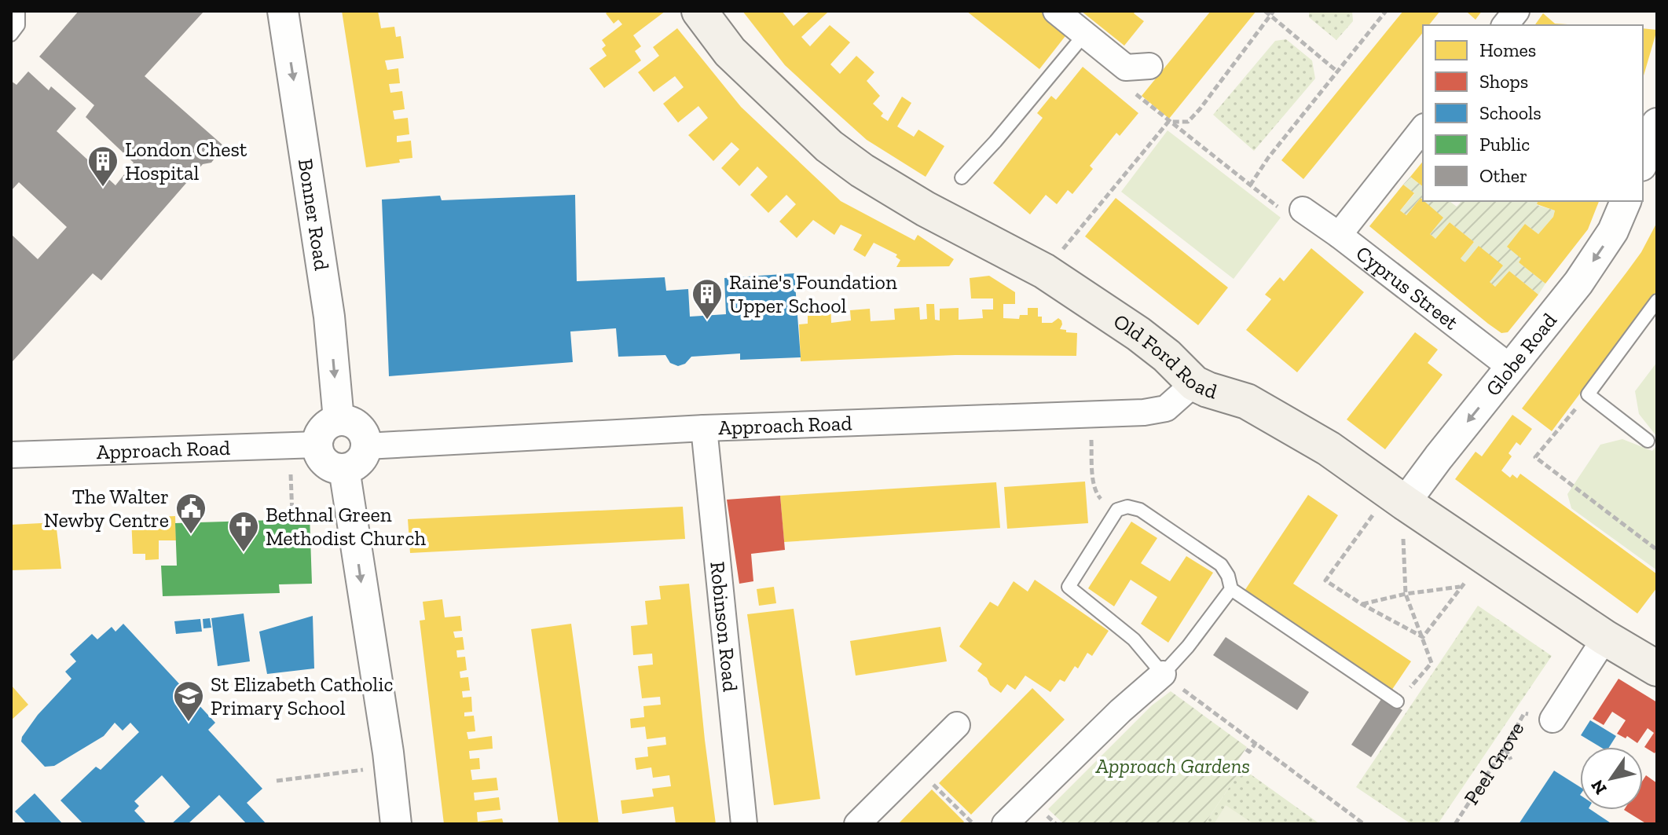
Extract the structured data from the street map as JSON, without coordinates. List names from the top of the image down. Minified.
{"streets":{"main road":["Old Ford Road"],"street":["Bonner Road","Cyprus Street","Globe Road","Approach Road","Robinson Road","Peel Grove"]},"crossings":[["Bonner Road","Approach Road"],["Cyprus Street","Globe Road"],["Old Ford Road","Globe Road"],["Old Ford Road","Approach Road"],["Old Ford Road","Peel Grove"],["Approach Road","Robinson Road"]],"one_way":["Bonner Road"],"parks":["Approach Gardens"],"places":{"building":["London Chest Hospital","Raine's Foundation Upper School"],"public building":["The Walter Newby Centre"],"church":["Bethnal Green Methodist Church"],"school or university":["St Elizabeth Catholic Primary School"]},"legend":["Homes","Shops","Schools","Public","Other"],"north":"bottom left"}
